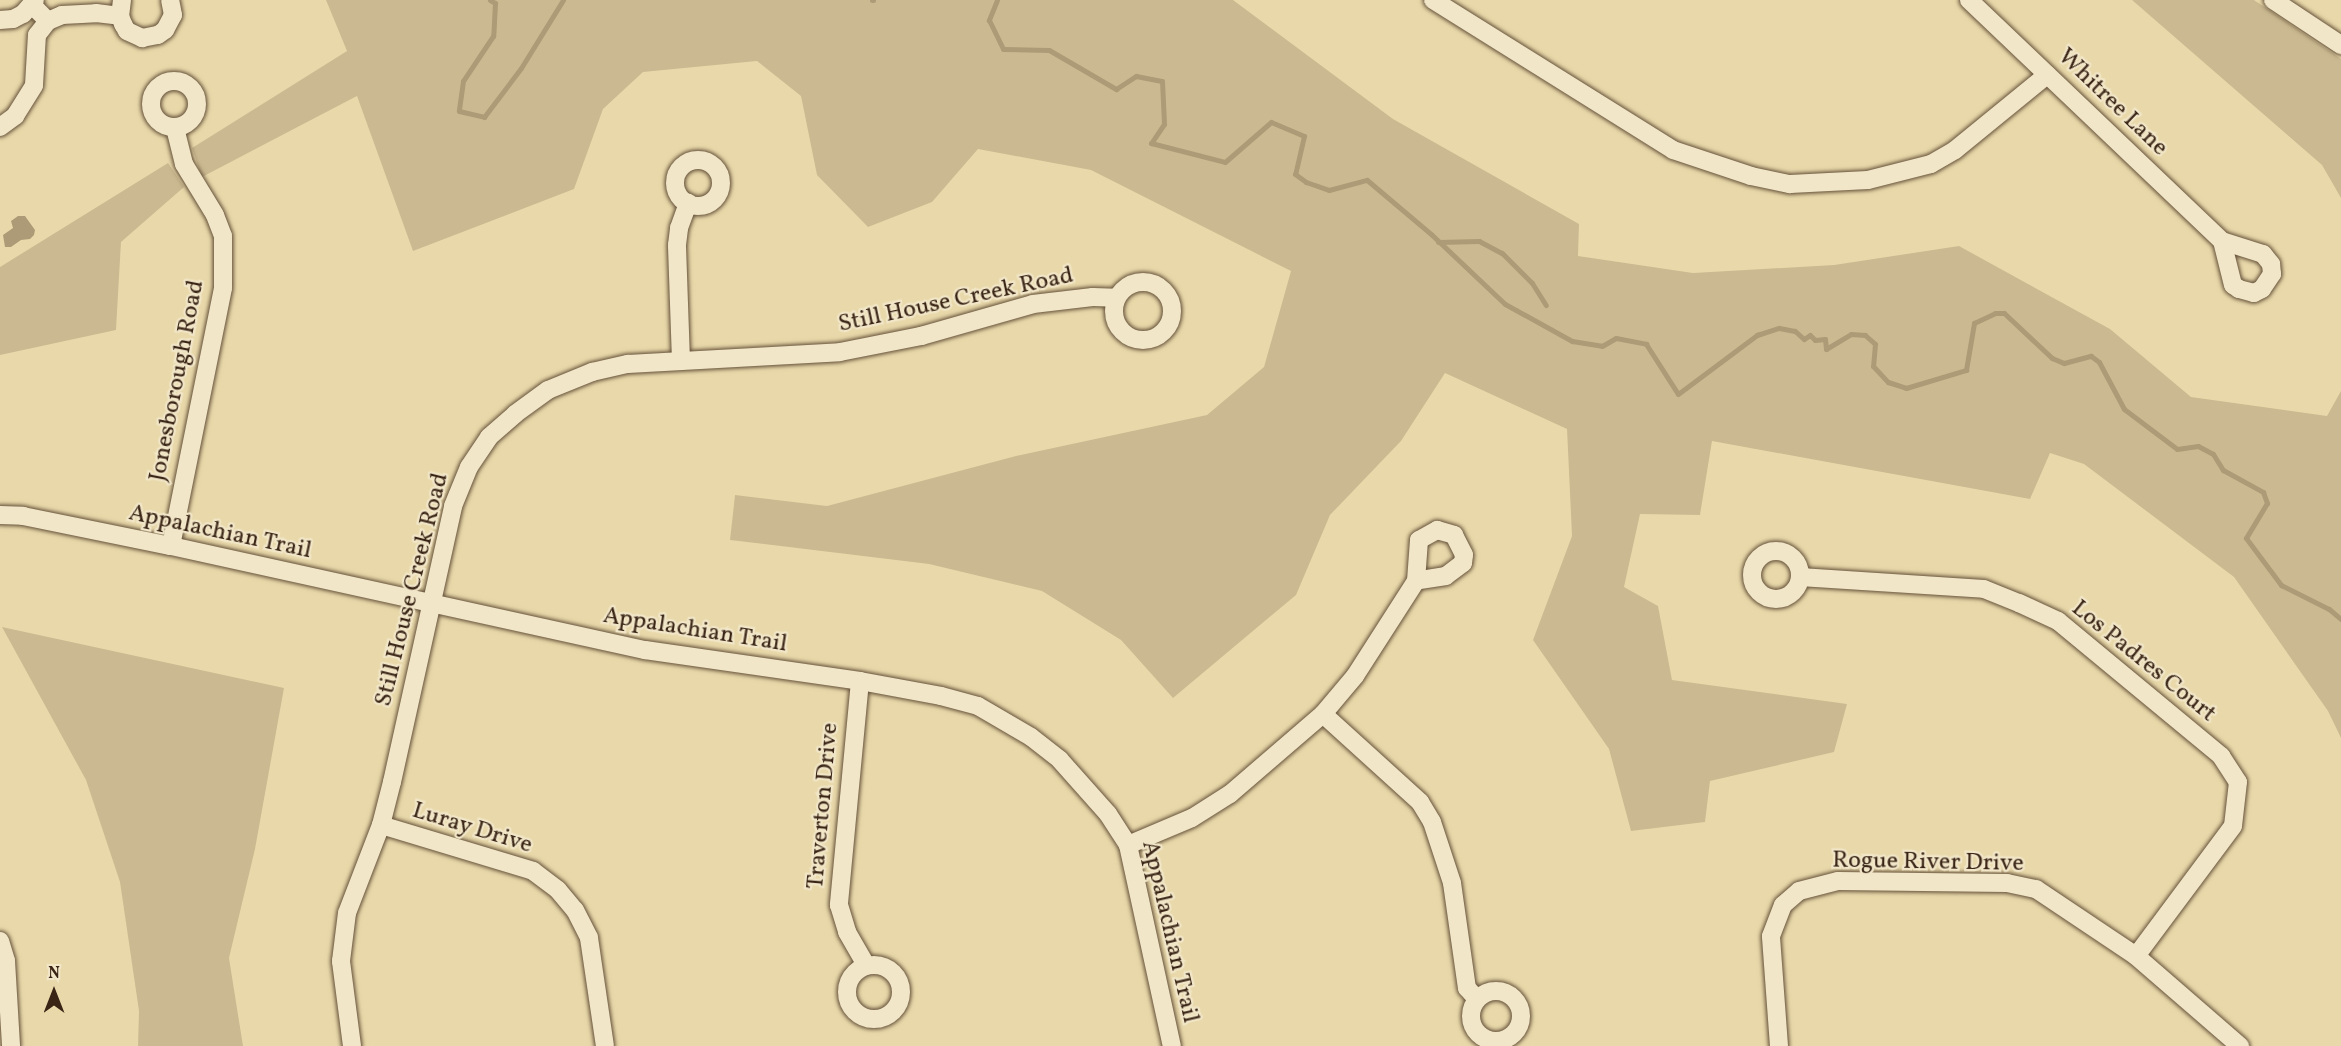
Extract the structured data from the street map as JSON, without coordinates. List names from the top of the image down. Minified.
{"streets":{"street":["Whitree Lane","Still House Creek Road","Jonesborough Road","Appalachian Trail","Los Padres Court","Traverton Drive","Luray Drive","Rogue River Drive"]},"crossings":[["Still House Creek Road","Appalachian Trail"],["Still House Creek Road","Luray Drive"],["Jonesborough Road","Appalachian Trail"],["Appalachian Trail","Traverton Drive"],["Los Padres Court","Rogue River Drive"]],"north":"top"}
